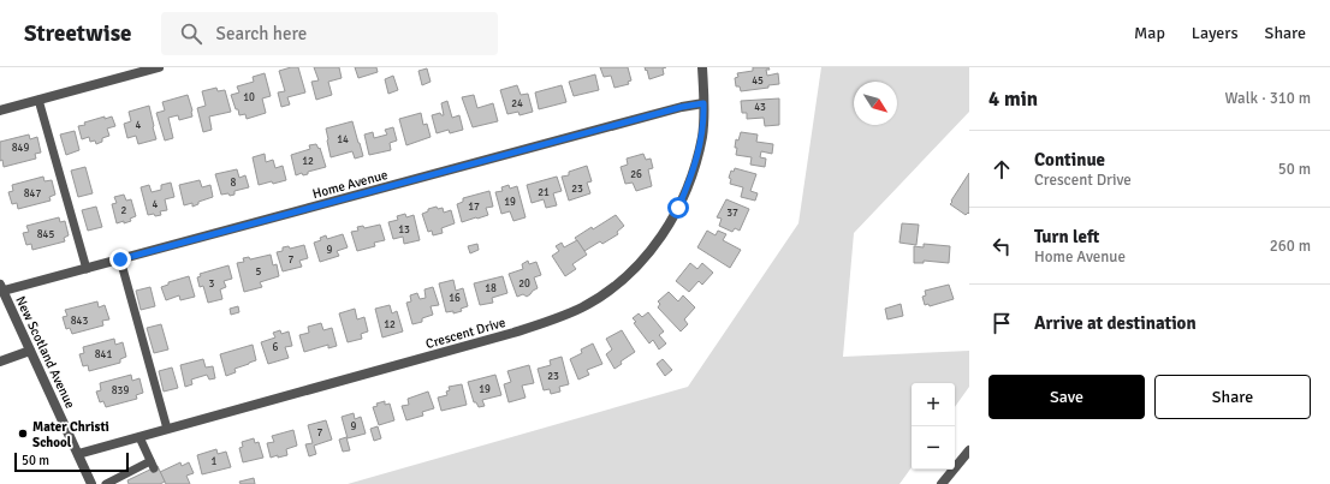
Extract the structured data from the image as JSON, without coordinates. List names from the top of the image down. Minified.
{"streets":{"street":["Home Avenue","Crescent Drive","New Scotland Avenue"]},"crossings":[["Home Avenue","Crescent Drive"],["Home Avenue","New Scotland Avenue"],["Crescent Drive","New Scotland Avenue"]],"places":["Mater Christi School"],"house_numbers":["45","10","24","43","4","14","849","12","26","8","23","21","847","19","4","17","2","37","13","845","9","7","5","3","20","18","16","843","12","6","841","23","19","839","9","7","1"],"scale_bar":"50 m","north":"bottom right","page":{"header":"Streetwise","search":"Search here","nav":["Map","Layers","Share"],"heading":["4 min","Walk · 310 m"],"list":[["Continue","Crescent Drive","50 m"],["Turn left","Home Avenue","260 m"],"Arrive at destination"],"buttons":["Save","Share"],"map_buttons":["+","−"],"scale":"50 m"}}
